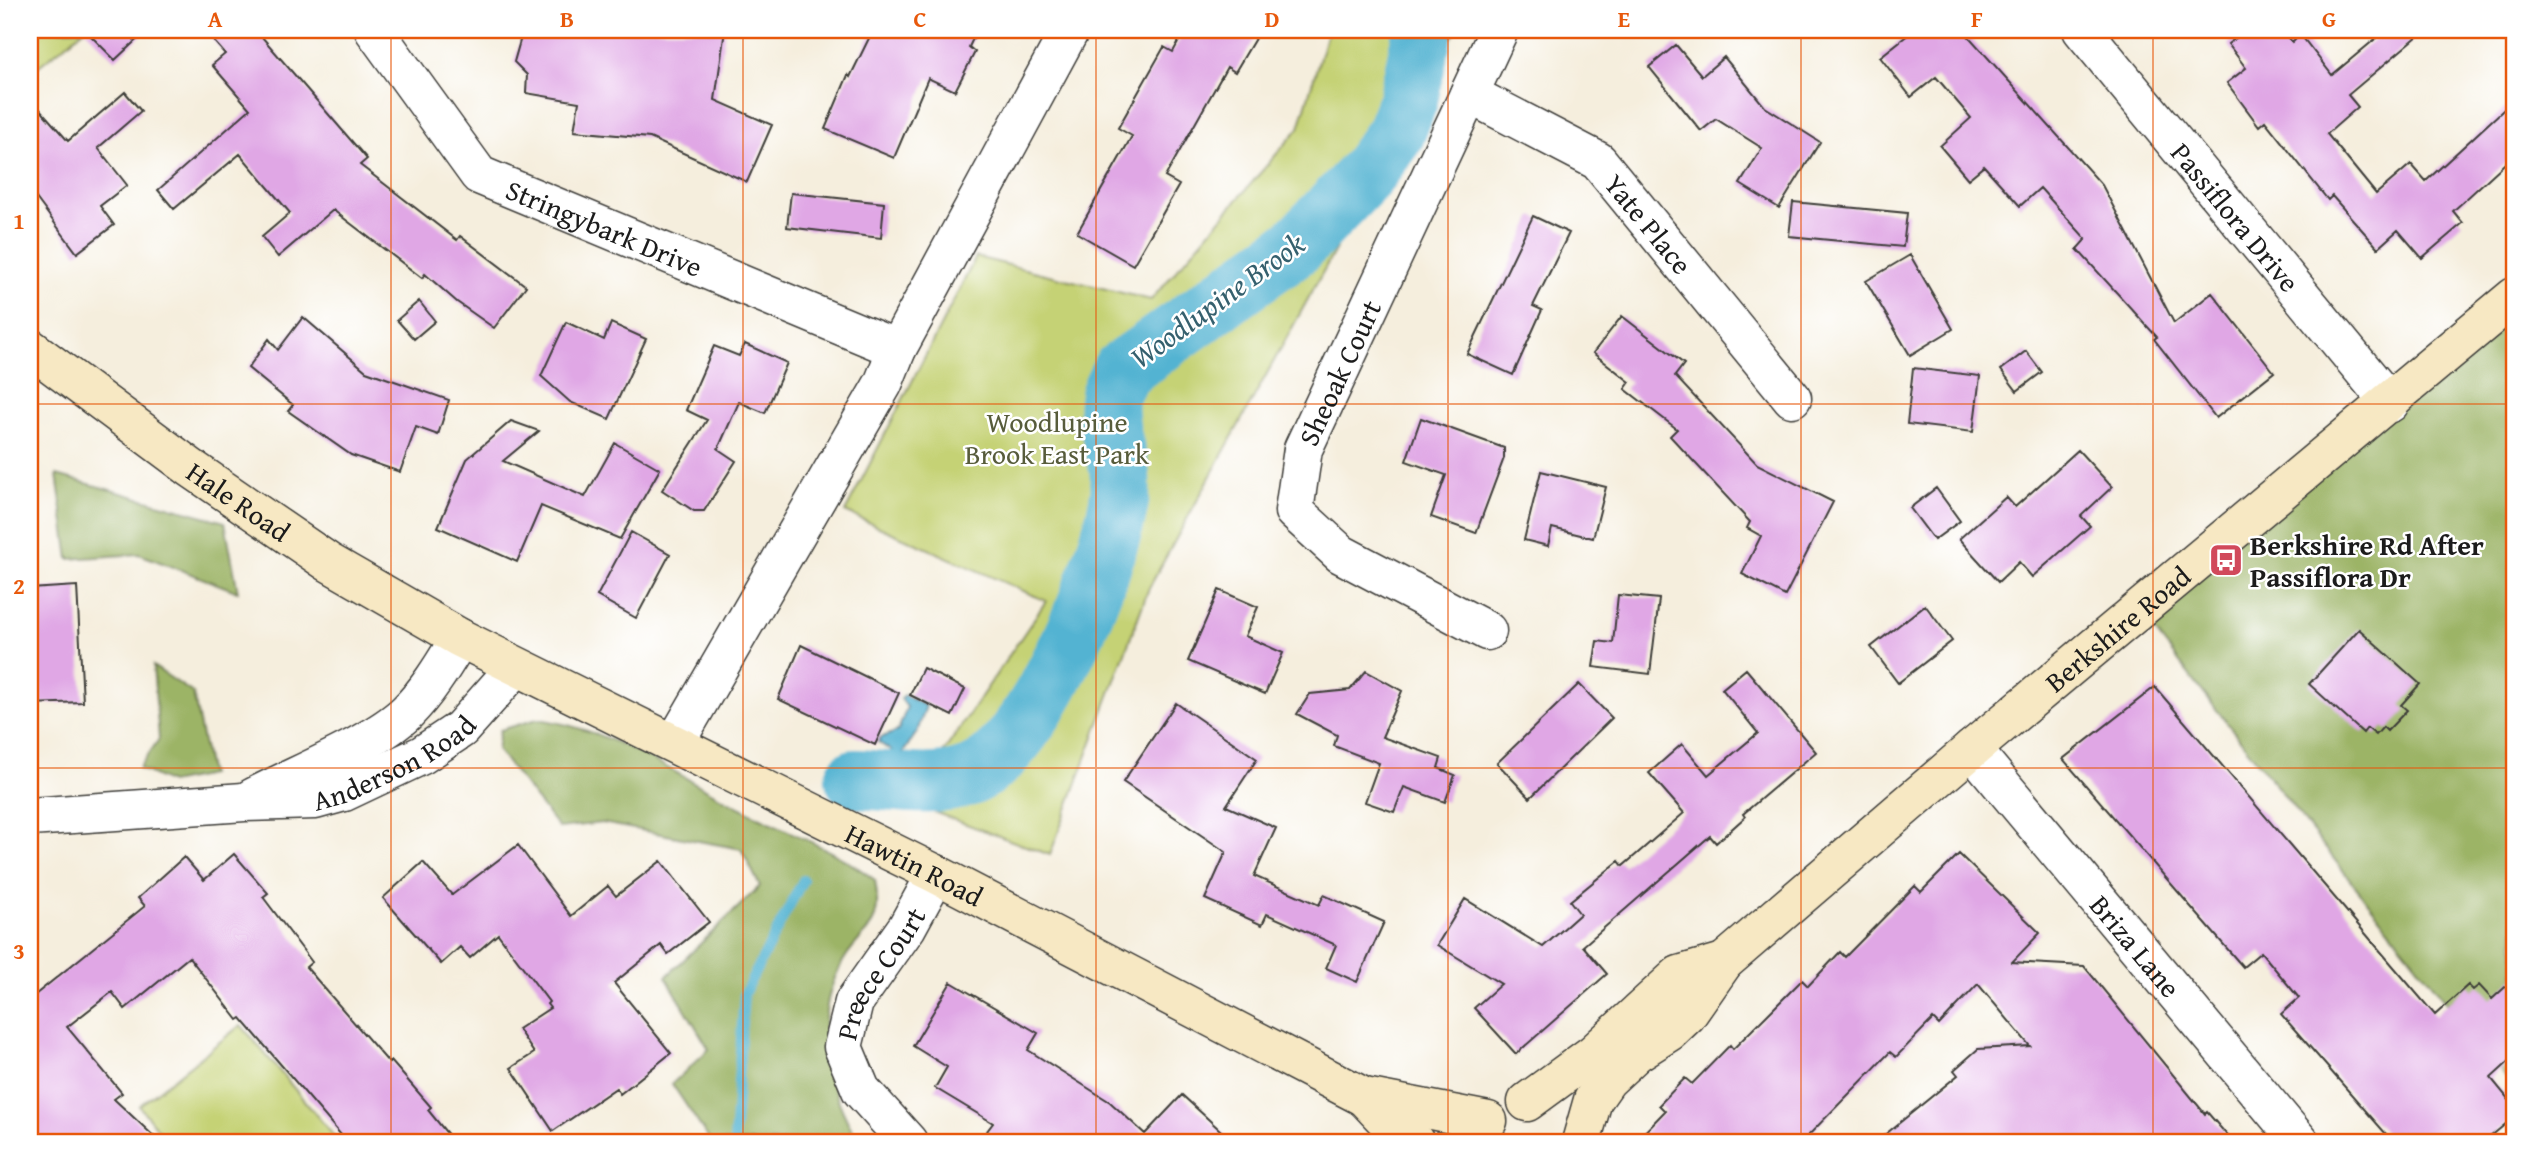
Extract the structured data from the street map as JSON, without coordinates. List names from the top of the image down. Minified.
{"streets":{"main road":["Hale Road","Berkshire Road","Hawtin Road"],"street":["Passiflora Drive","Yate Place","Stringybark Drive","Sheoak Court","Anderson Road","Briza Lane","Preece Court"]},"crossings":[["Passiflora Drive","Berkshire Road"],["Yate Place","Sheoak Court"],["Hale Road","Anderson Road"],["Hale Road","Hawtin Road"],["Berkshire Road","Hawtin Road"],["Berkshire Road","Briza Lane"],["Anderson Road","Hawtin Road"],["Hawtin Road","Preece Court"]],"water":["Woodlupine Brook"],"parks":["Woodlupine Brook East Park"],"places":{"bus stop":["Berkshire Rd After Passiflora Dr"]},"grid":{"columns":["A","B","C","D","E","F","G"],"rows":["1","2","3"]}}
